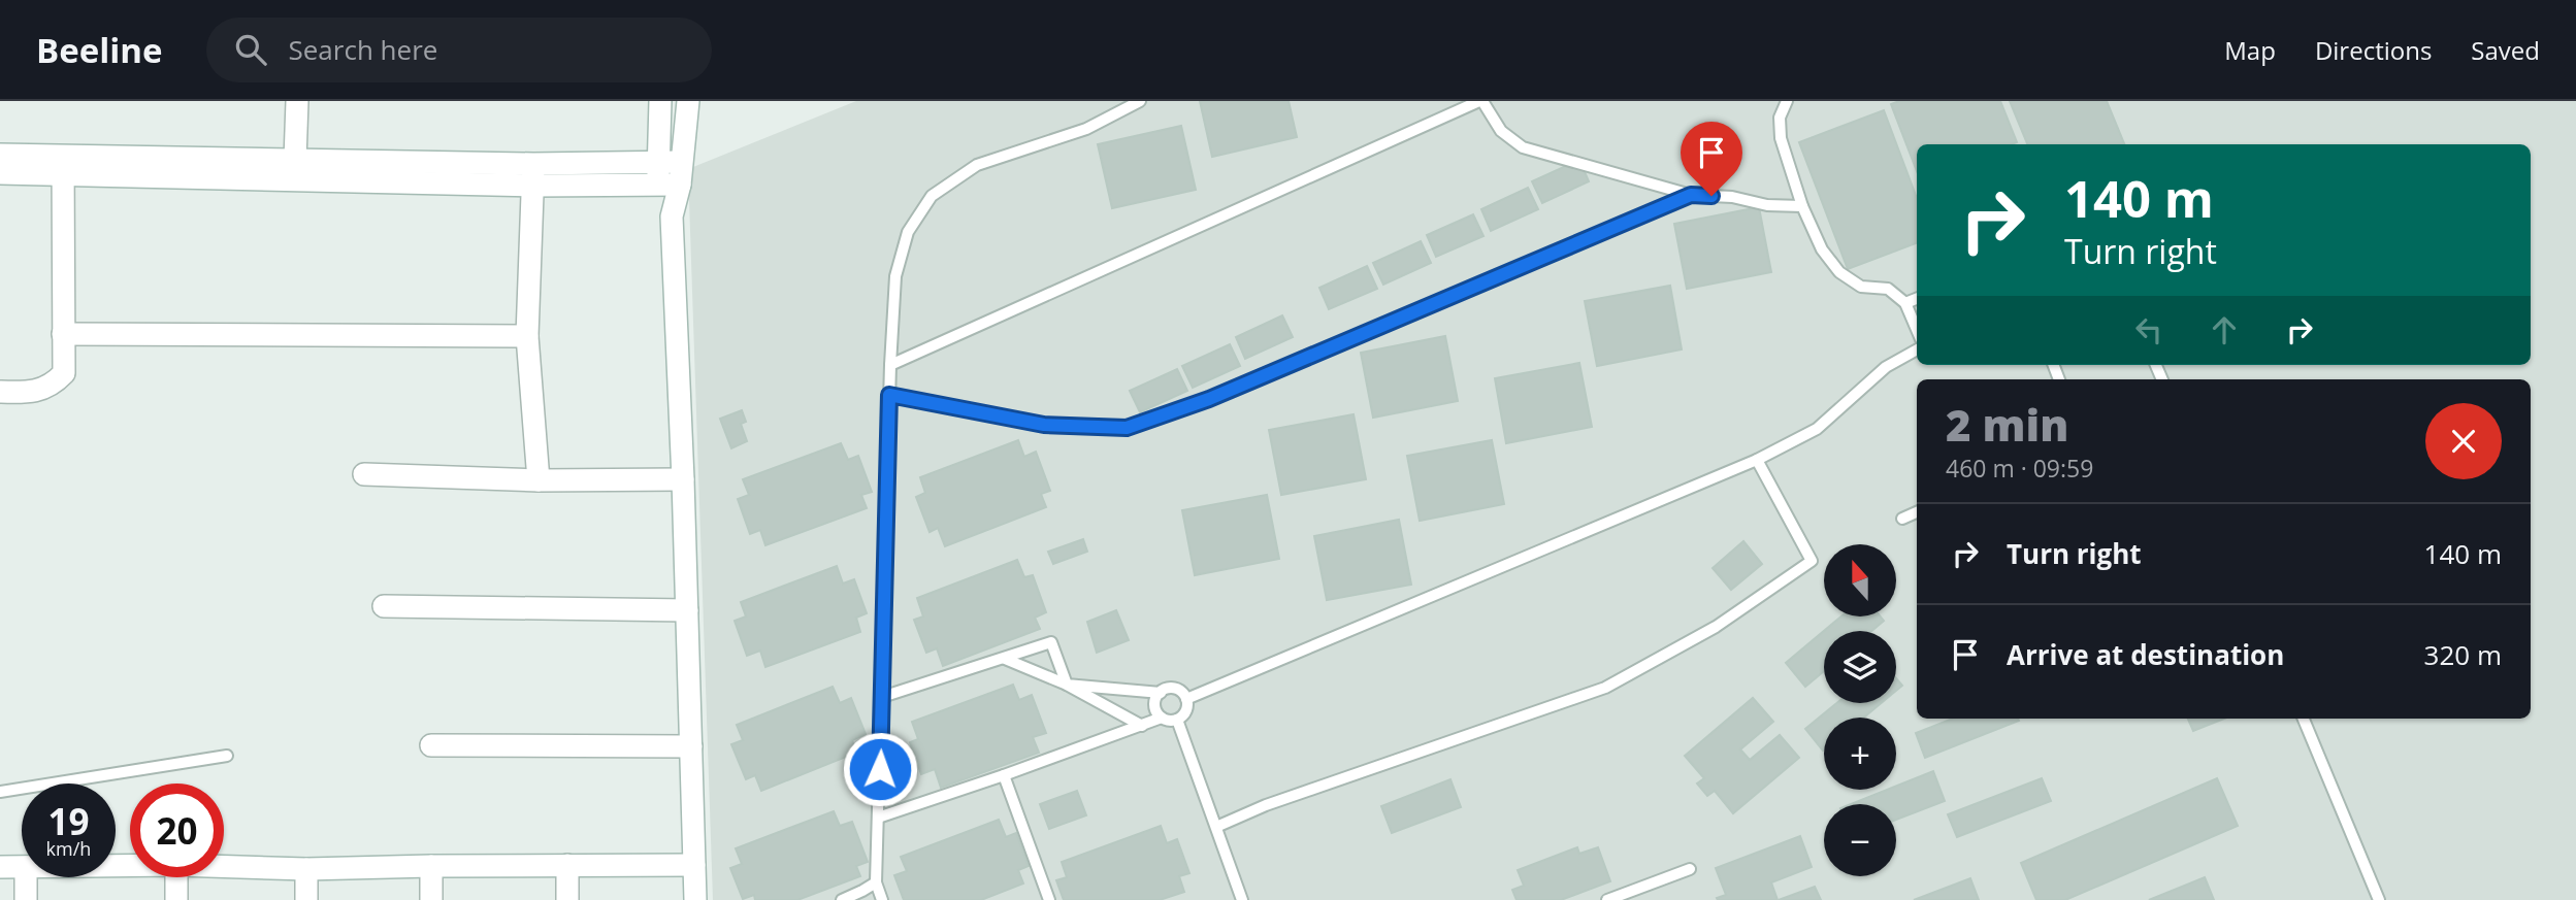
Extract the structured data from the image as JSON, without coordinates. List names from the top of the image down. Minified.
{"north":"top","page":{"header":"Beeline","search":"Search here","nav":["Map","Directions","Saved"],"turn":["140 m","Turn right"],"heading":["2 min","460 m · 09:59"],"list":[{"name":"Turn right","value":"140 m"},{"name":"Arrive at destination","value":"320 m"}],"map_buttons":["+","−"],"speed":"19 km/h","limit":"20"}}
